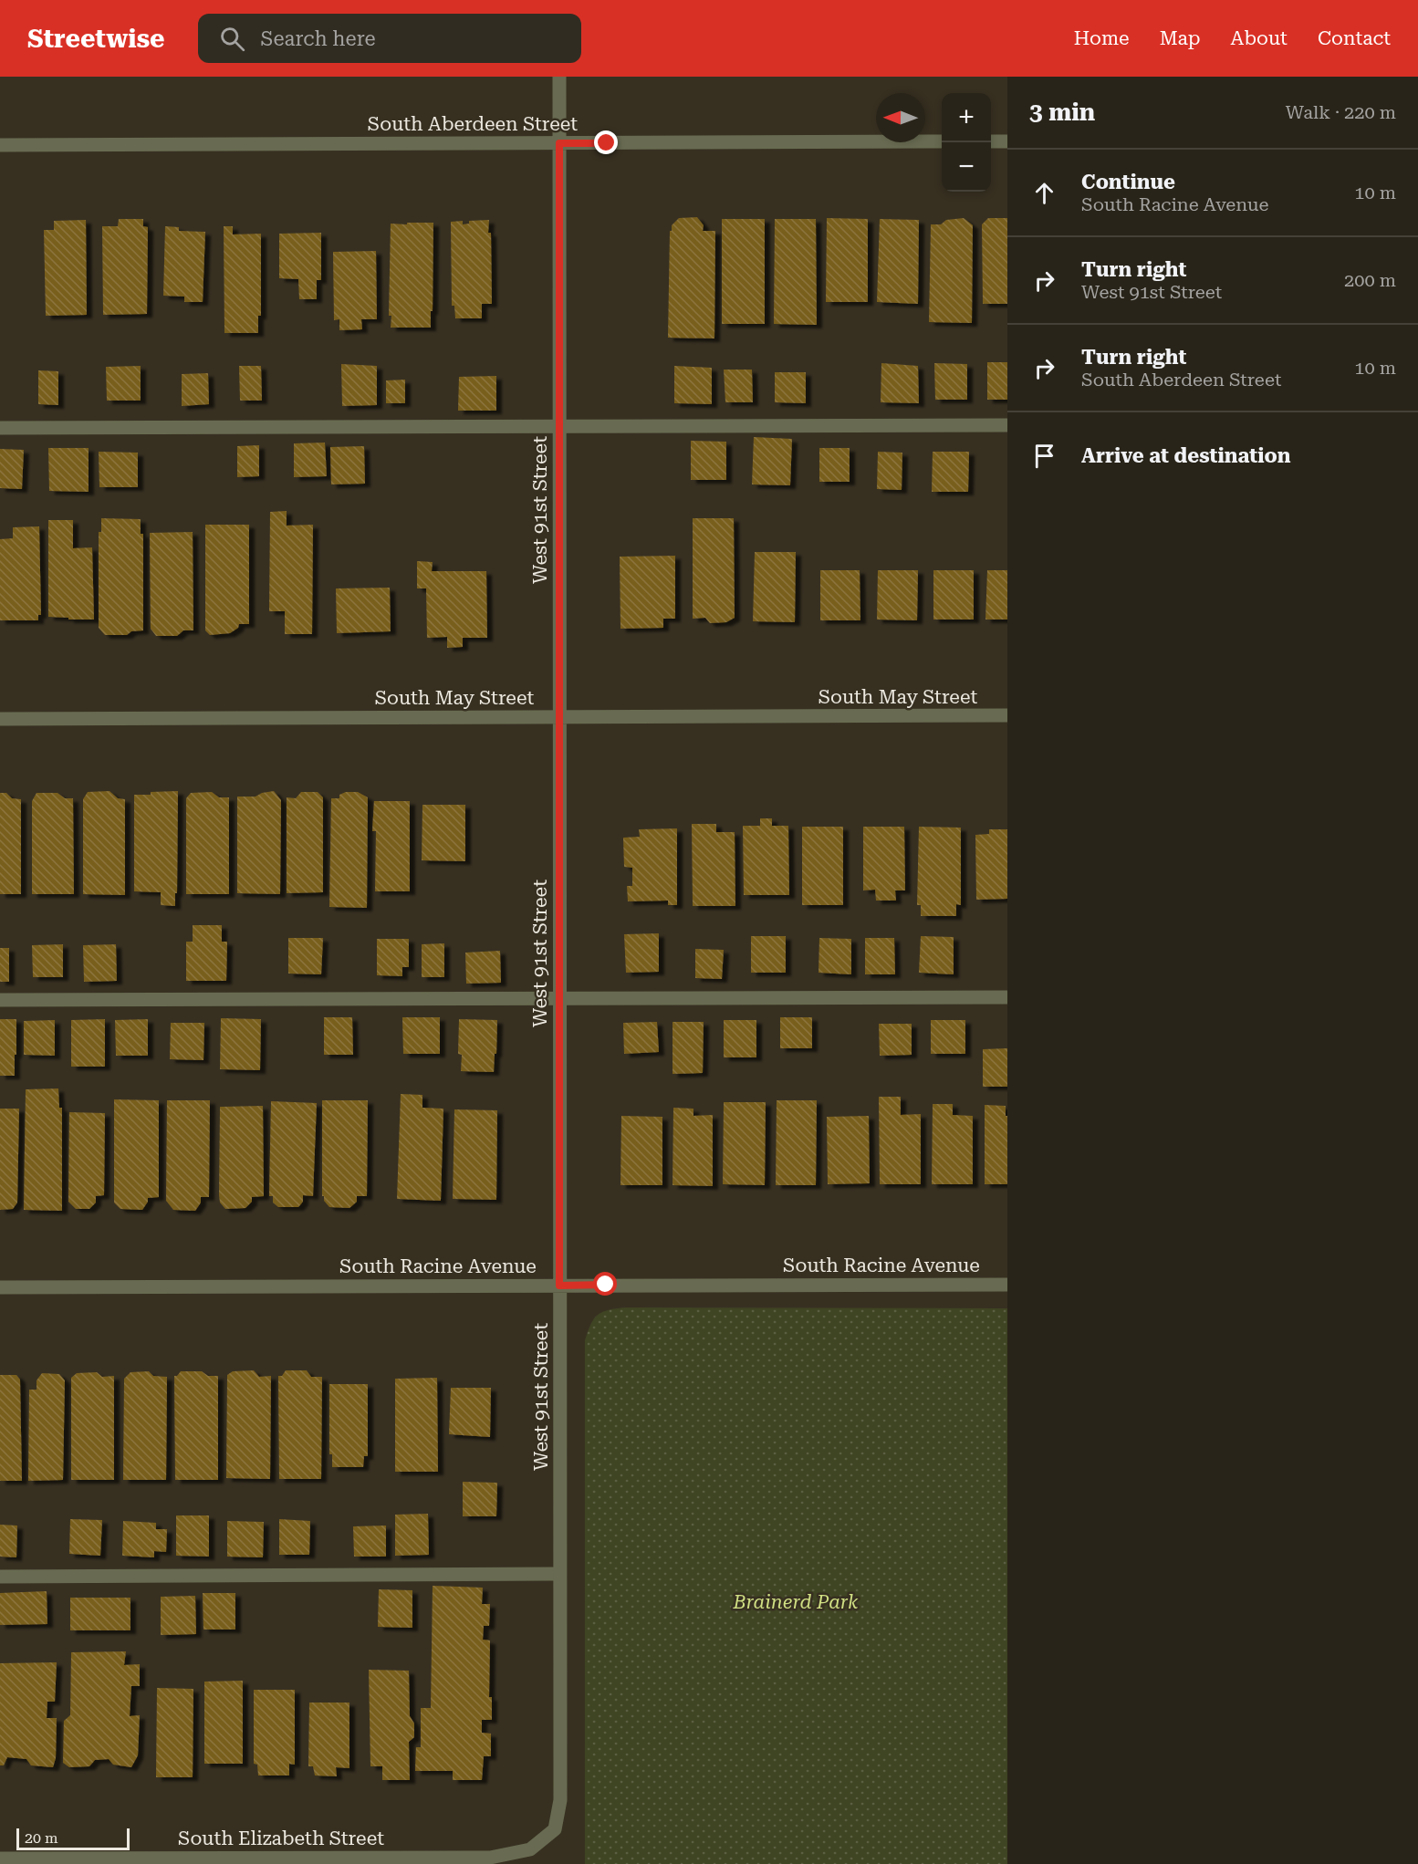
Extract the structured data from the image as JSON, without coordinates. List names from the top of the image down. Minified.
{"streets":{"street":["South Aberdeen Street","West 91st Street","South May Street","South Racine Avenue","South Elizabeth Street"]},"crossings":[["South Aberdeen Street","West 91st Street"],["West 91st Street","South May Street"],["West 91st Street","South Racine Avenue"],["West 91st Street","South Elizabeth Street"]],"parks":["Brainerd Park"],"scale_bar":"20 m","north":"left","page":{"header":"Streetwise","search":"Search here","nav":["Home","Map","About","Contact"],"heading":["3 min","Walk · 220 m"],"map_buttons":["+","−"],"list":[["Continue","South Racine Avenue","10 m"],["Turn right","West 91st Street","200 m"],["Turn right","South Aberdeen Street","10 m"],"Arrive at destination"],"scale":"20 m"}}
